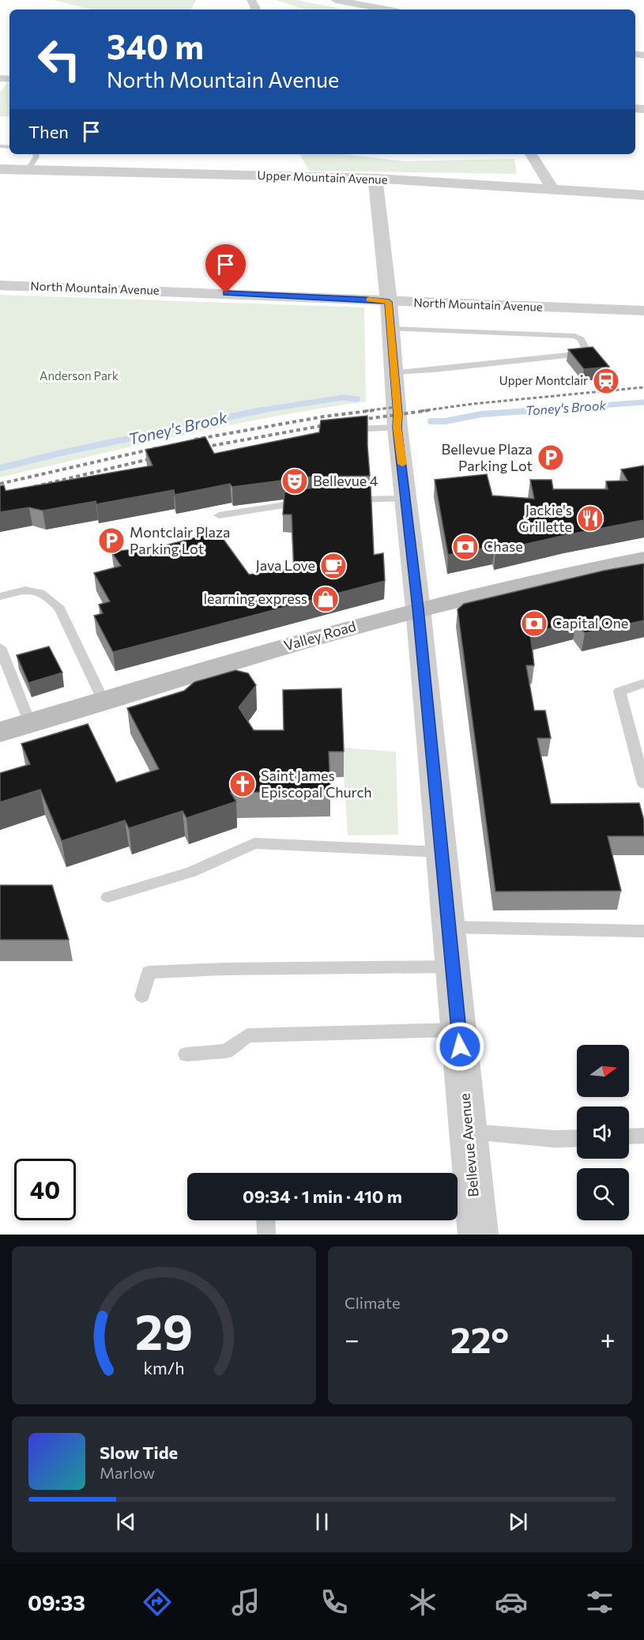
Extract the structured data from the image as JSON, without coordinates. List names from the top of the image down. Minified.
{"streets":{"main road":["Valley Road"],"street":["Upper Mountain Avenue","North Mountain Avenue","Bellevue Avenue"]},"crossings":[["Upper Mountain Avenue","Bellevue Avenue"],["North Mountain Avenue","Bellevue Avenue"],["Valley Road","Bellevue Avenue"]],"water":["Toney's Brook"],"parks":["Anderson Park"],"places":{"station":["Upper Montclair"],"parking":["Bellevue Plaza Parking Lot","Montclair Plaza Parking Lot"],"theatre":["Bellevue 4"],"restaurant":["Jackie's Grillette"],"bank":["Chase","Capital One"],"cafe":["Java Love"],"shop":["learning express"],"church":["Saint James Episcopal Church"]},"north":"right","page":{"turn":["340 m","North Mountain Avenue"],"then":"Then","limit":"40","trip":"09:34 · 1 min · 410 m","tile":"Climate","heat":["−","22°","+"],"song":["Slow Tide","Marlow"],"tabs":"09:33","gauge":["29","km/h"]}}
